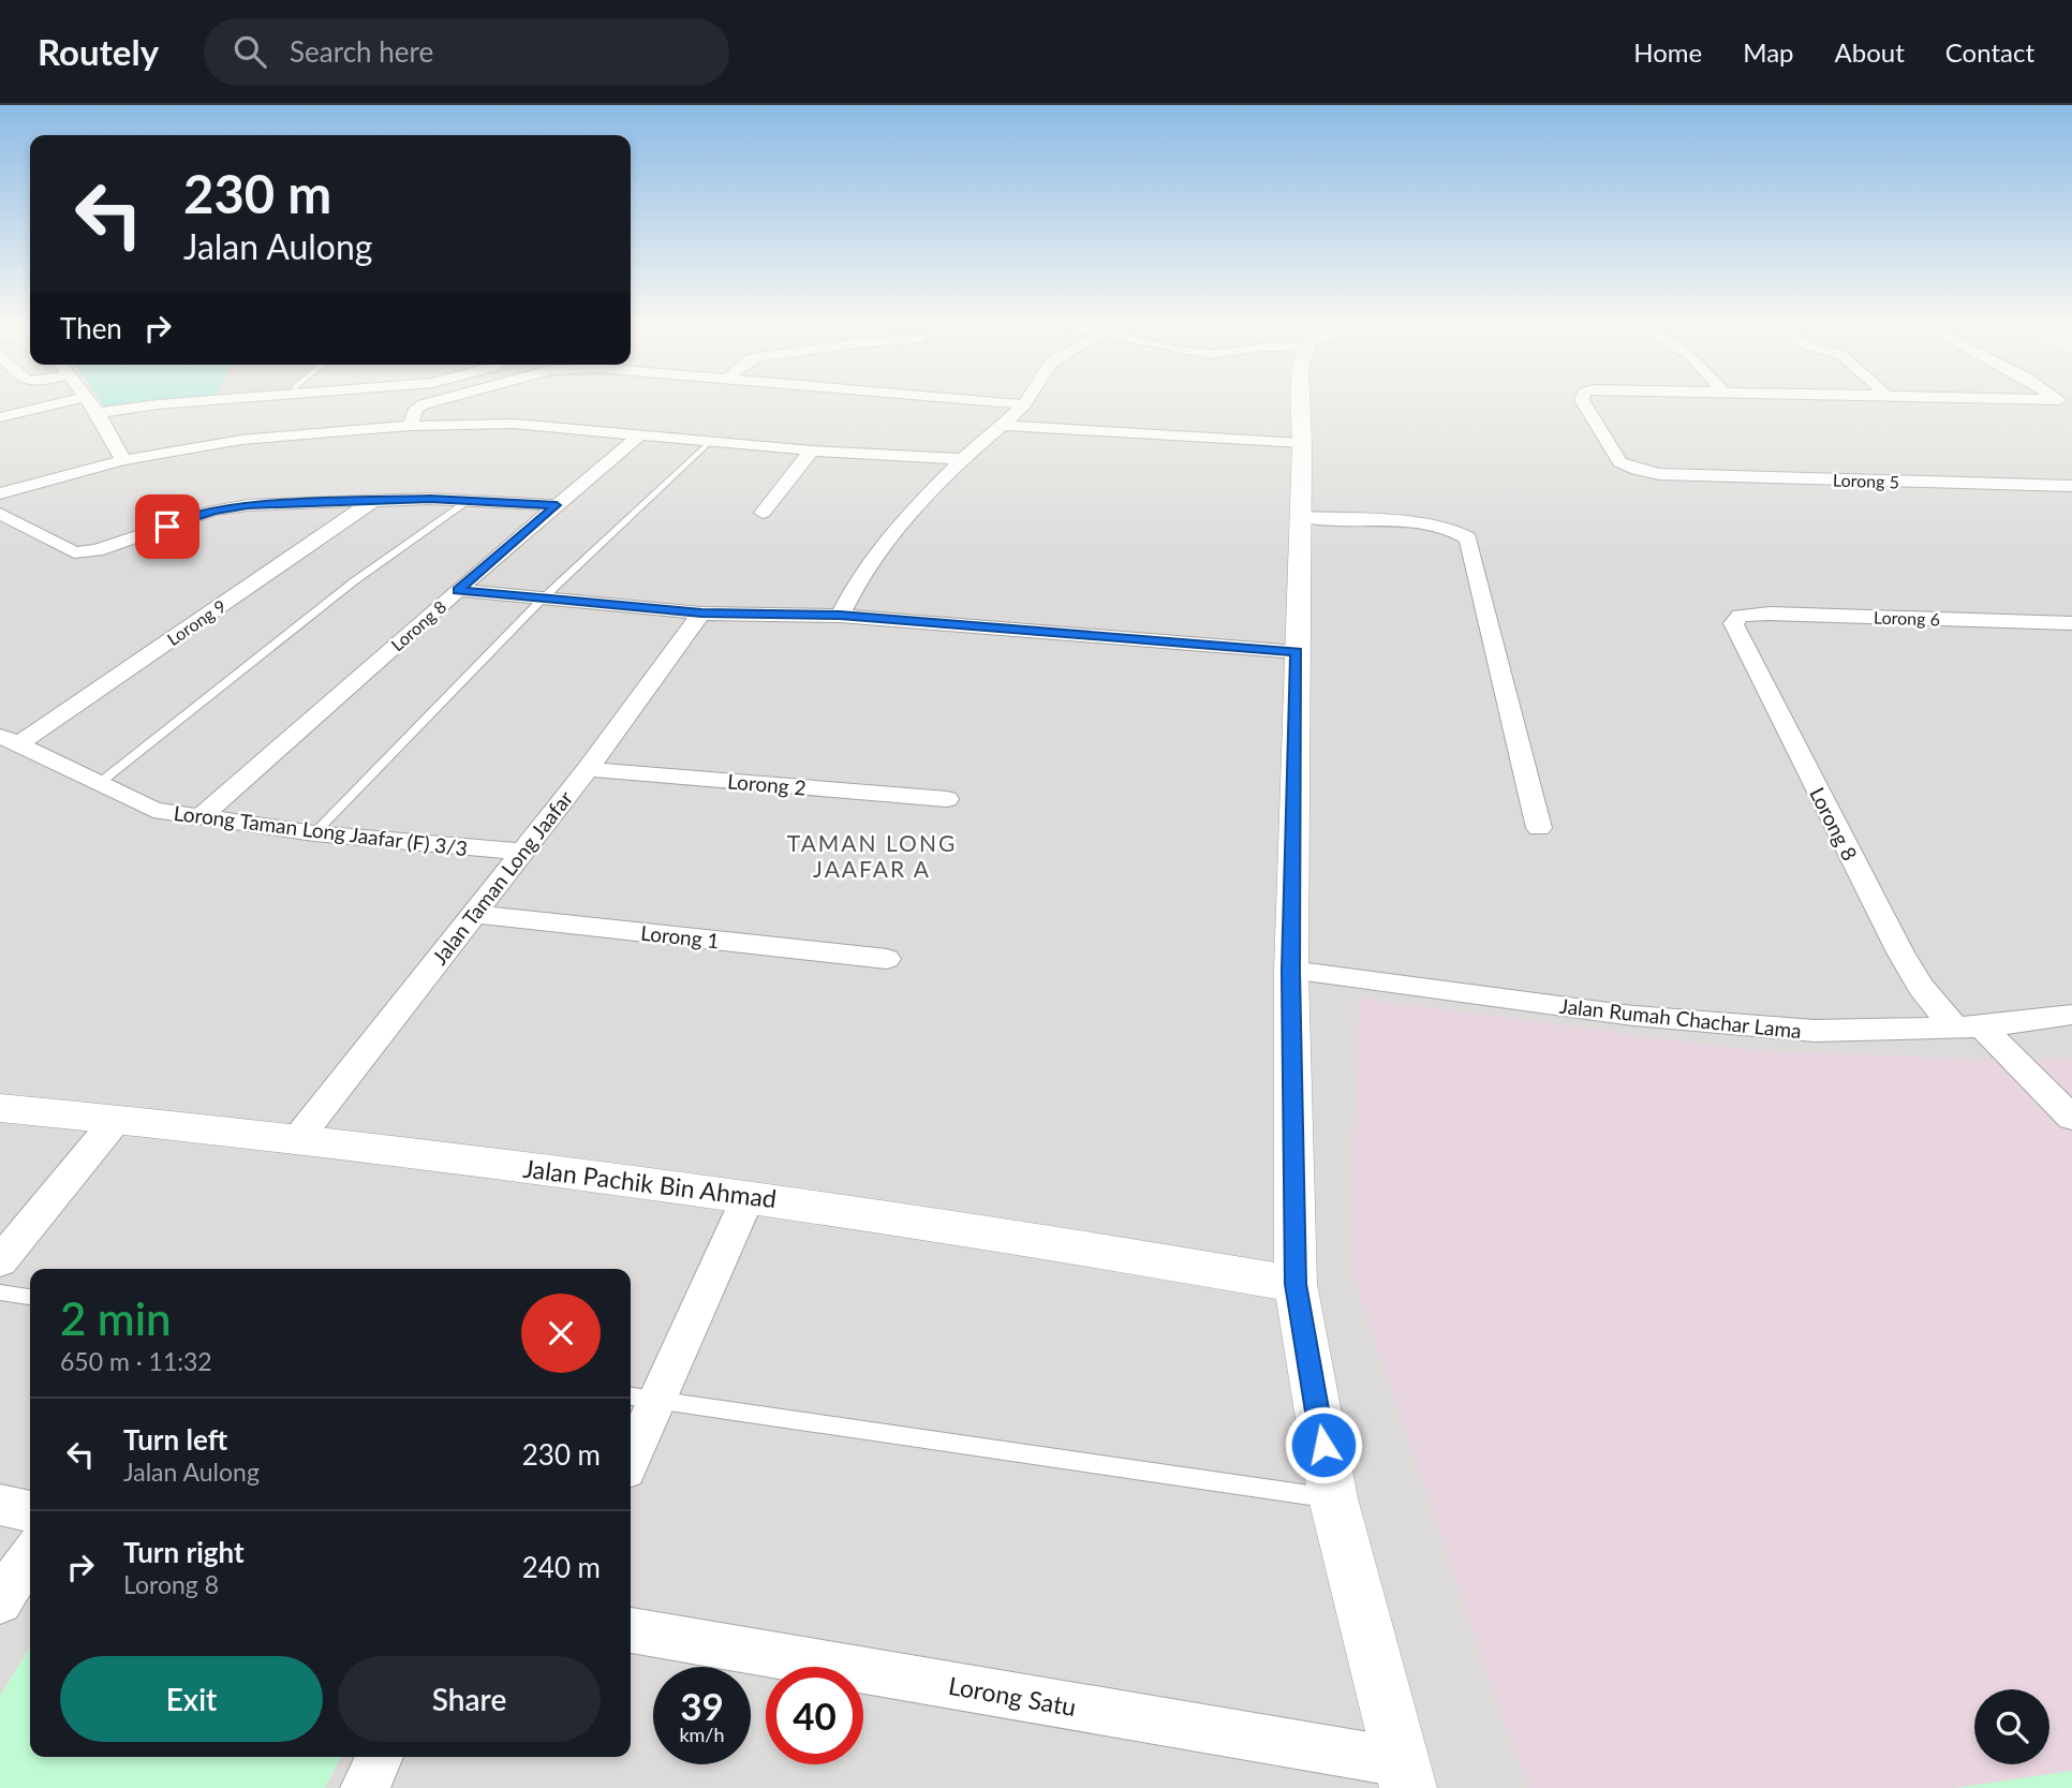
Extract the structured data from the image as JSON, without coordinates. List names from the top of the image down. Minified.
{"streets":{"street":["Lorong 5","Lorong 6","Lorong 9","Lorong 8","Lorong 2","Lorong Taman Long Jaafar (F) 3/3","Jalan Taman Long Jaafar","Lorong 1","Jalan Rumah Chachar Lama","Jalan Pachik Bin Ahmad","Lorong Satu"]},"crossings":[["Lorong 6","Lorong 8"],["Lorong 9","Lorong Taman Long Jaafar (F) 3/3"],["Lorong 8","Lorong Taman Long Jaafar (F) 3/3"],["Lorong 8","Jalan Rumah Chachar Lama"],["Lorong 2","Jalan Taman Long Jaafar"],["Lorong Taman Long Jaafar (F) 3/3","Jalan Taman Long Jaafar"],["Jalan Taman Long Jaafar","Lorong 1"],["Jalan Taman Long Jaafar","Jalan Pachik Bin Ahmad"]],"districts":["TAMAN LONG JAAFAR A"],"page":{"header":"Routely","search":"Search here","nav":["Home","Map","About","Contact"],"turn":["230 m","Jalan Aulong"],"then":"Then","heading":["2 min","650 m · 11:32"],"list":[{"name":"Turn left","note":"Jalan Aulong","value":"230 m"},{"name":"Turn right","note":"Lorong 8","value":"240 m"}],"buttons":["Exit","Share"],"speed":"39 km/h","limit":"40"}}
